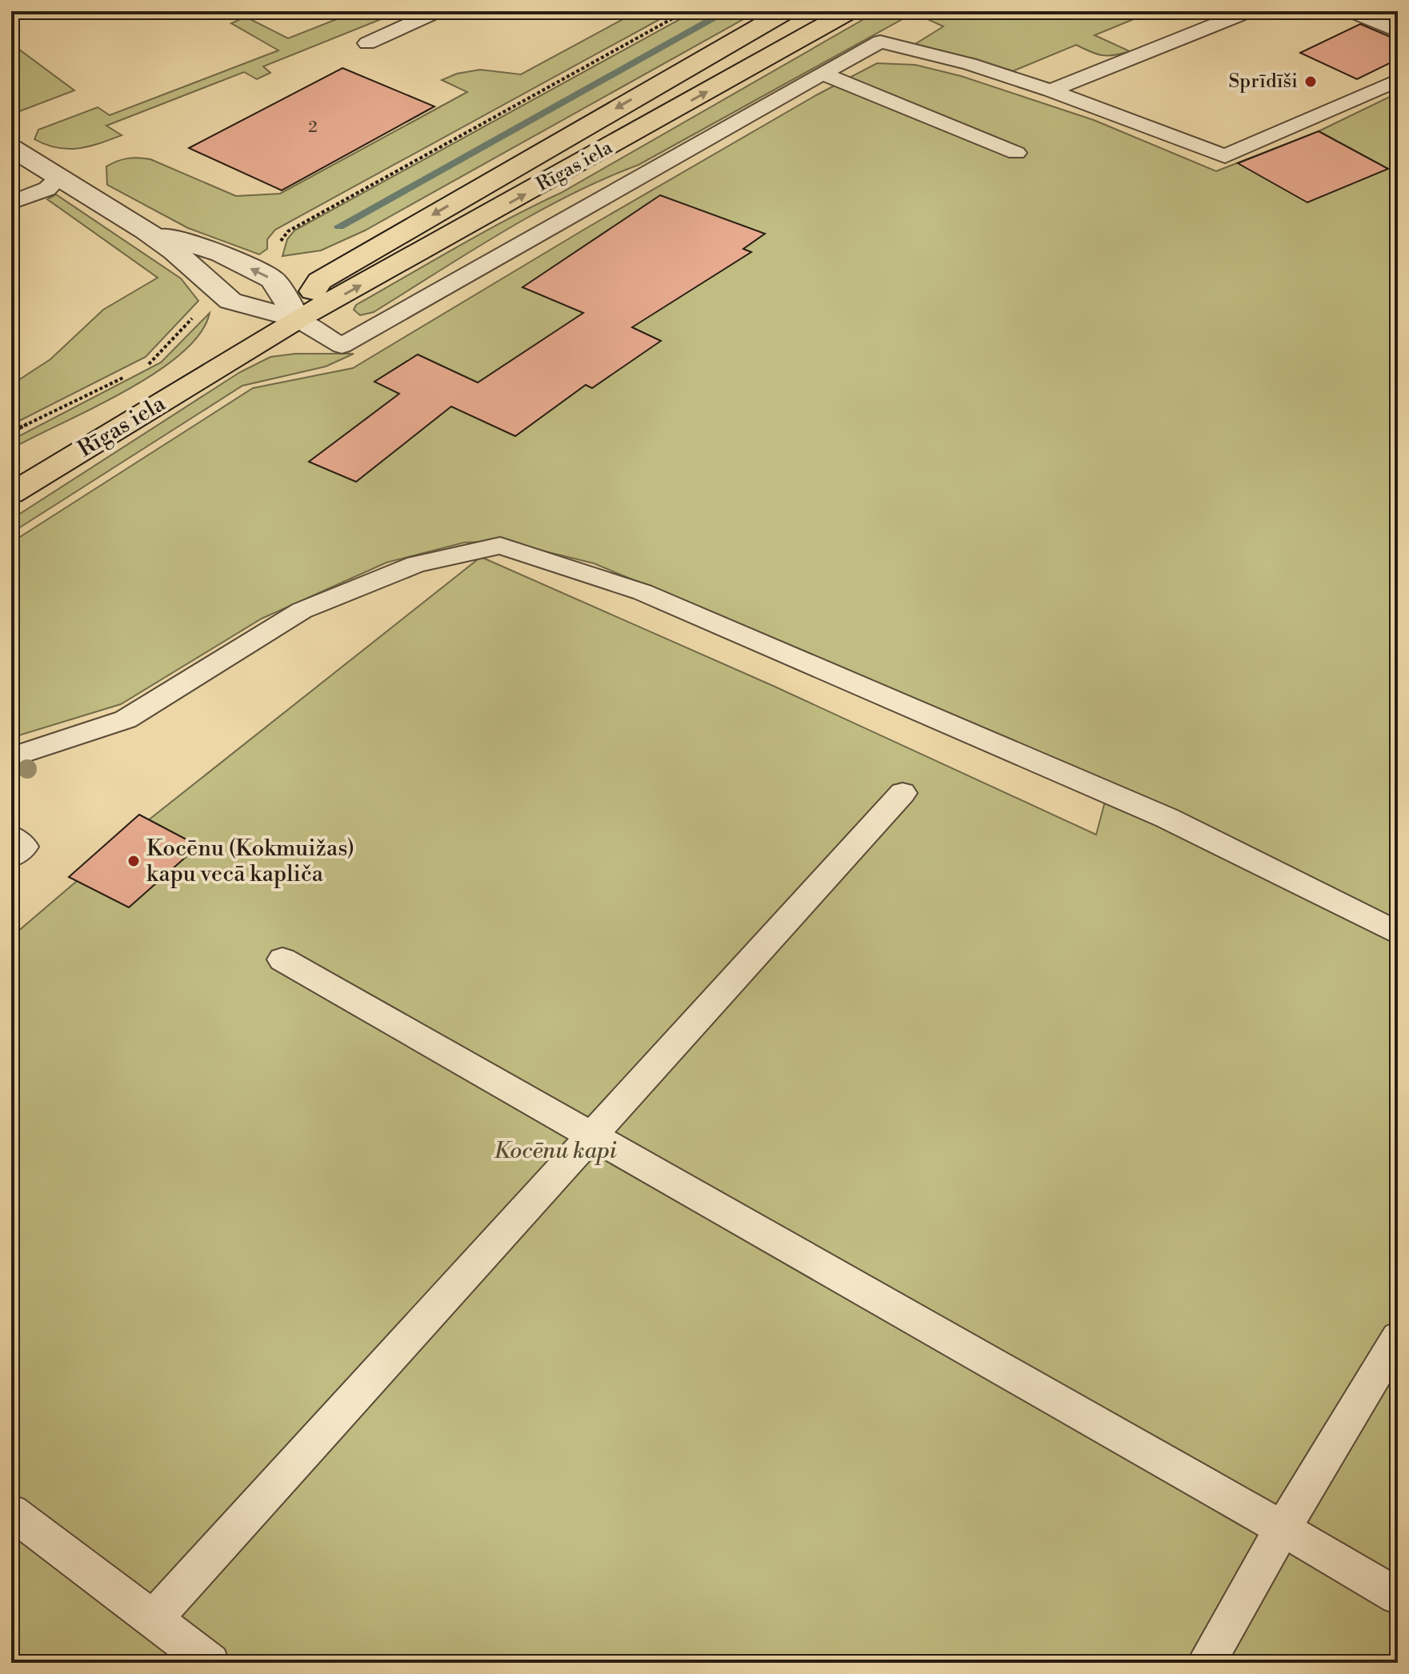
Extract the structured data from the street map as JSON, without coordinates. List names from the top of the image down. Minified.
{"streets":{"main road":["Rīgas iela"]},"parks":["Kocēnu kapi"],"places":["Sprīdīši","Kocēnu (Kokmuižas) kapu vecā kapliča"],"house_numbers":["2"]}
